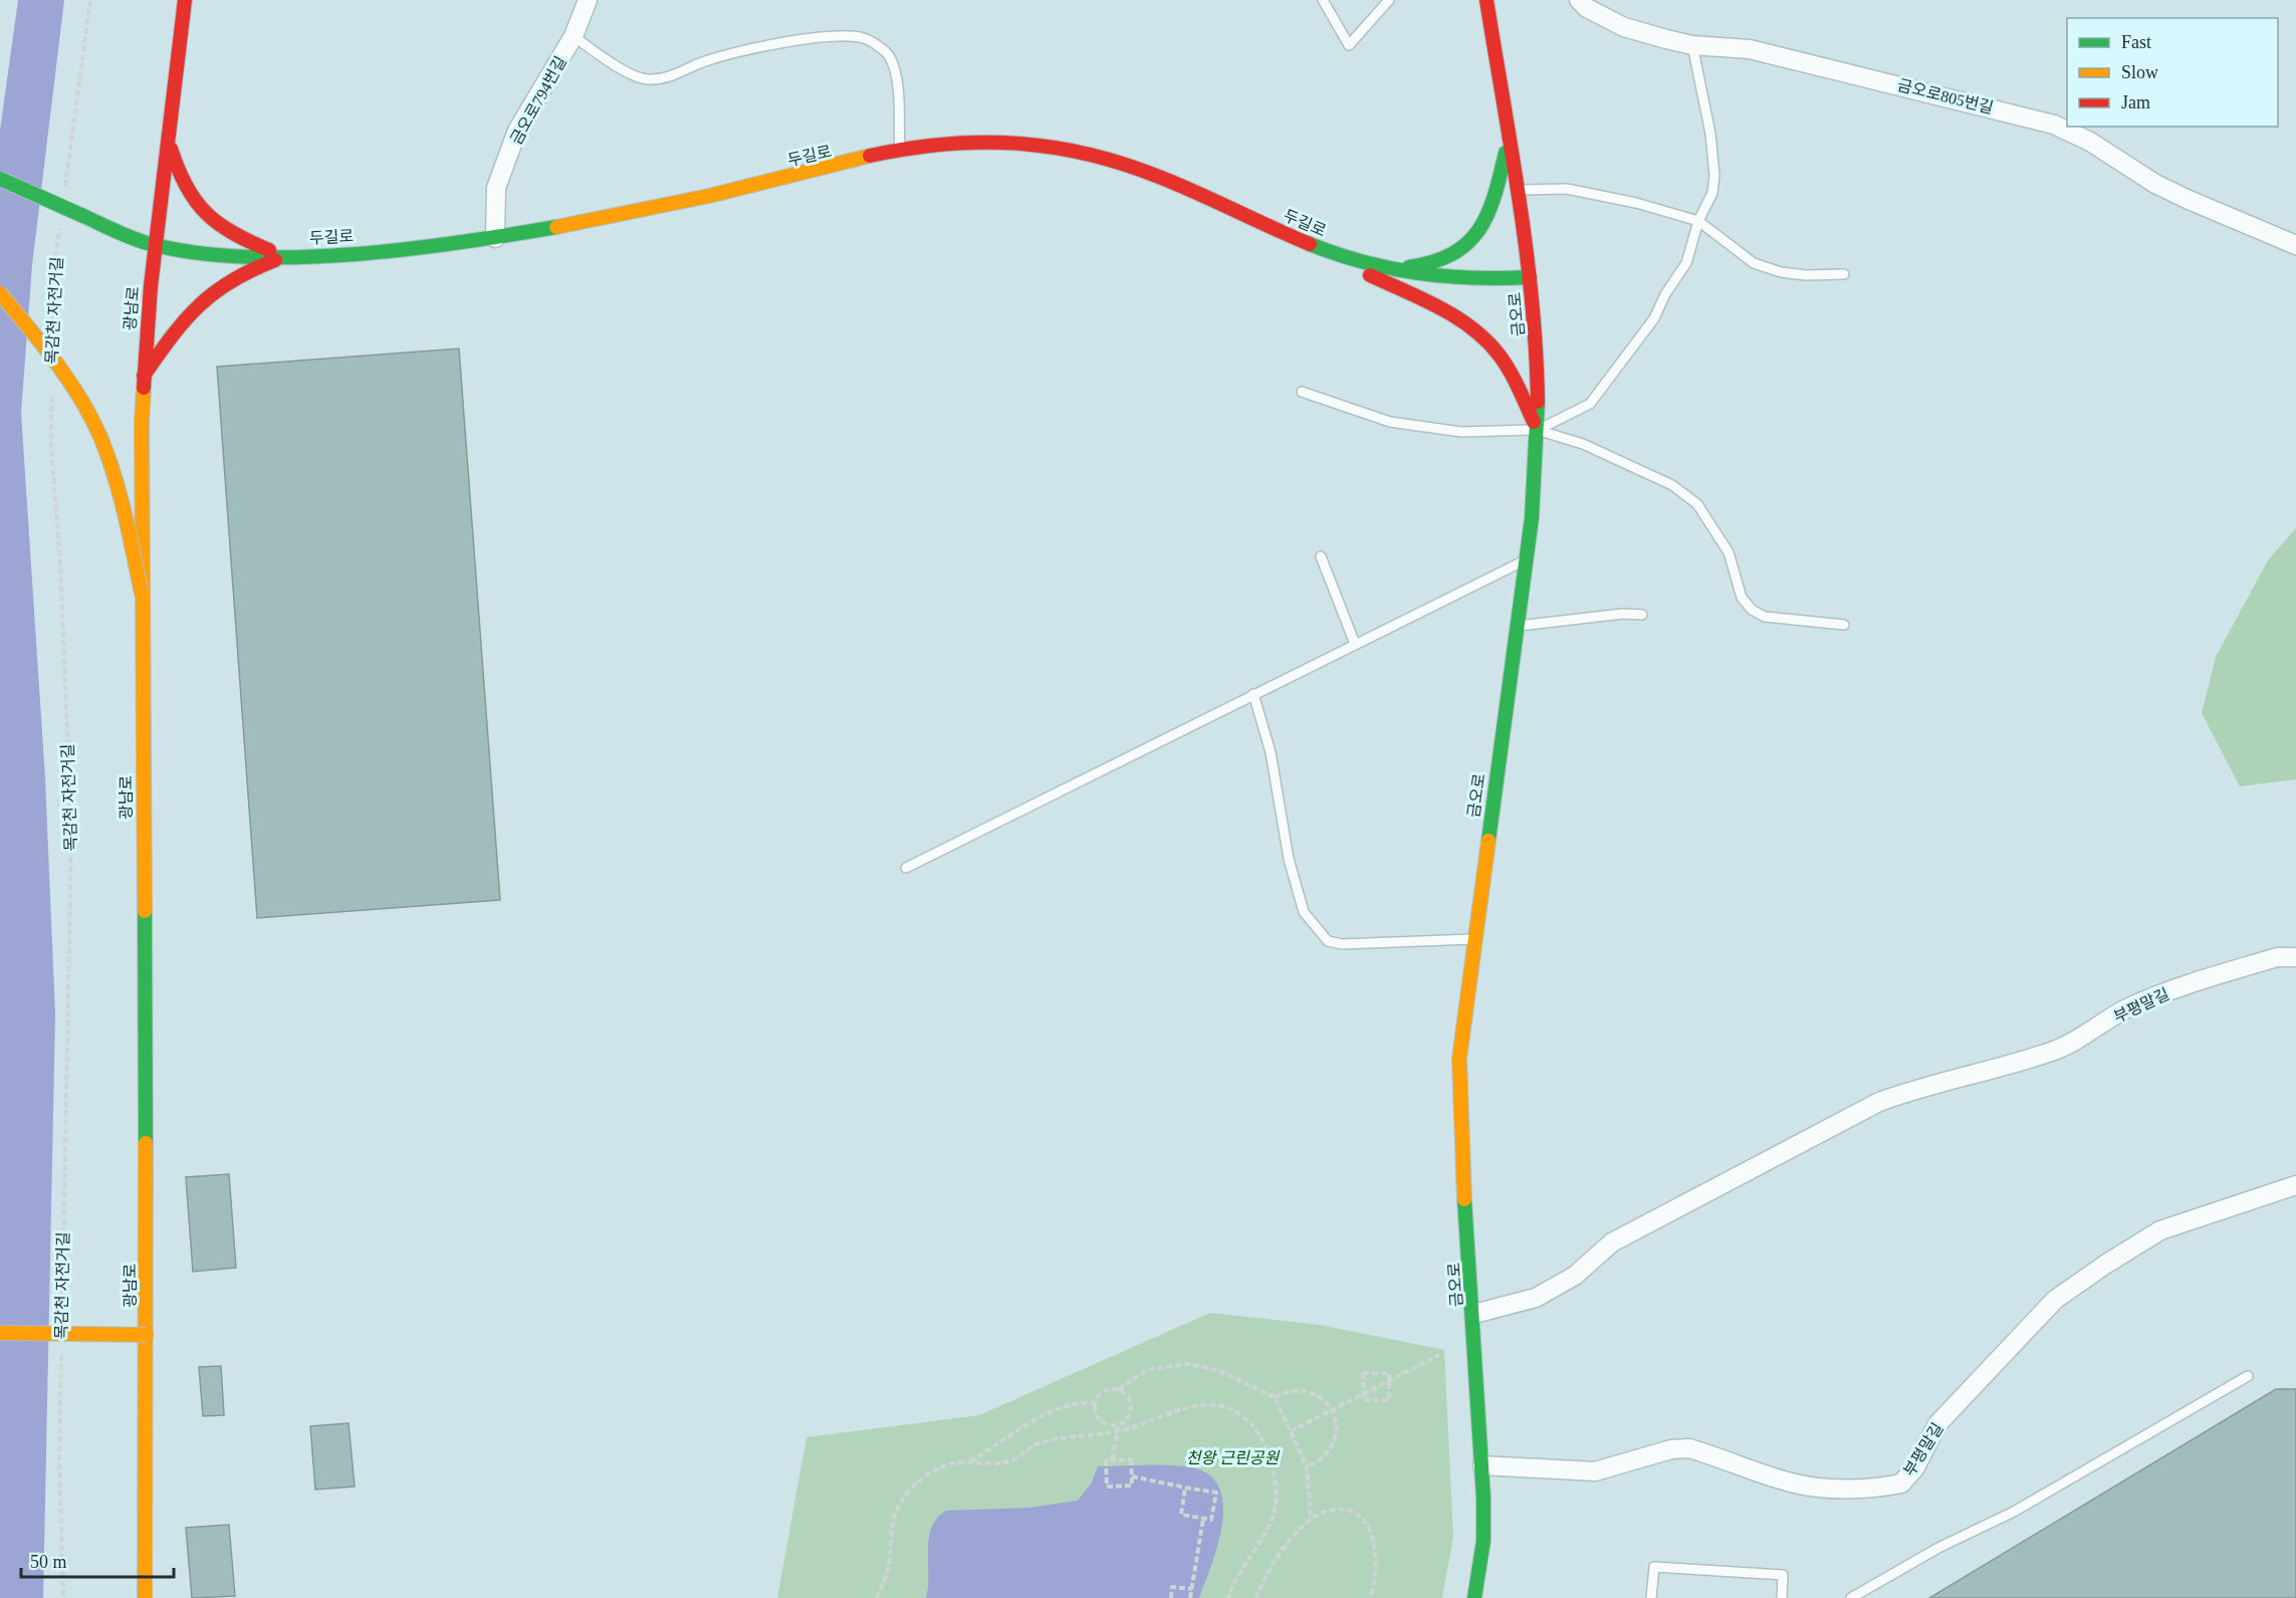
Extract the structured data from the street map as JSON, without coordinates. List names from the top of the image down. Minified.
{"streets":{"street":["금오로805번길","금오로794번길","두길로","광남로","금오로","부평말길"],"path":["목감천 자전거길"]},"crossings":[["금오로794번길","두길로"],["두길로","광남로"],["두길로","금오로"],["금오로","부평말길"]],"parks":["천왕 근린공원"],"legend":["Fast","Slow","Jam"],"scale_bar":"50 m"}
